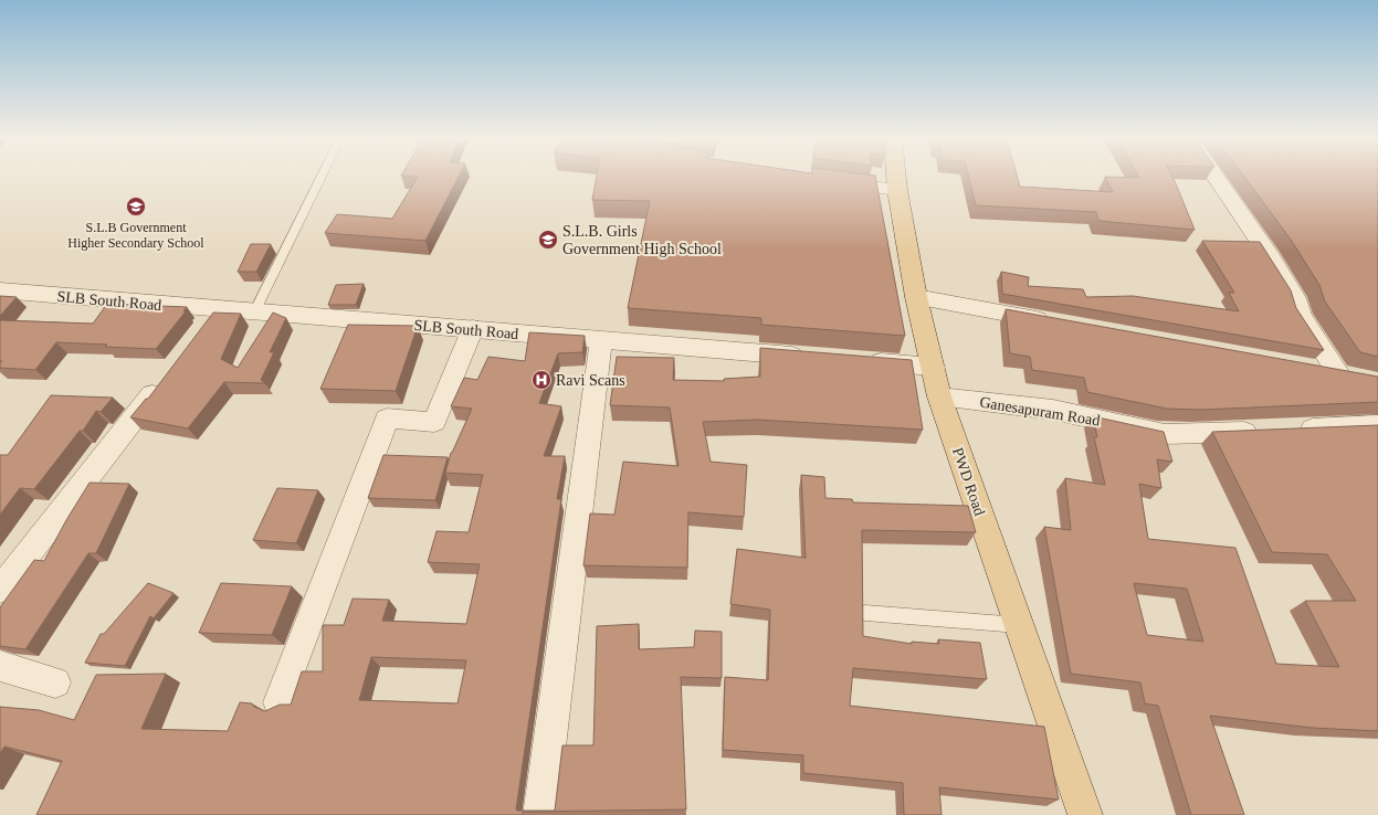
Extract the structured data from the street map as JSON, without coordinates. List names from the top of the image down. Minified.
{"streets":{"main road":["PWD Road"],"street":["SLB South Road","Ganesapuram Road"]},"crossings":[["Ganesapuram Road","PWD Road"]],"places":{"school or university":["S.L.B Government Higher Secondary School","S.L.B. Girls Government High School"],"hospital":["Ravi Scans"]}}
